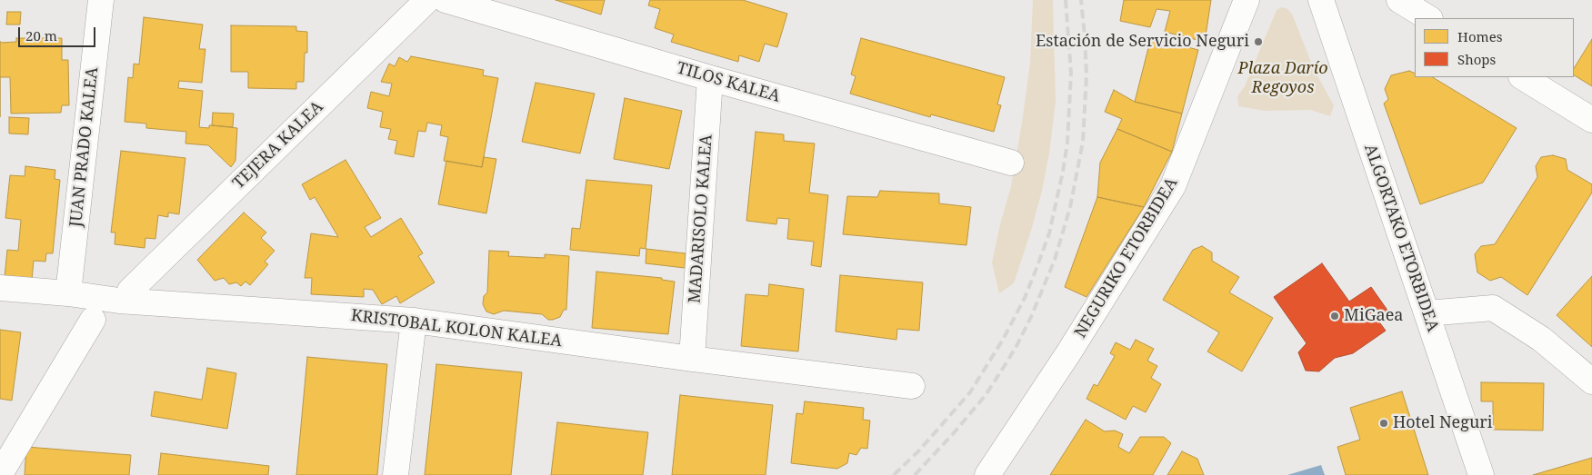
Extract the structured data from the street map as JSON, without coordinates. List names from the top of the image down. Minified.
{"streets":{"street":["TILOS KALEA","TEJERA KALEA","JUAN PRADO KALEA","MADARISOLO KALEA","ALGORTAKO ETORBIDEA","NEGURIKO ETORBIDEA","KRISTOBAL KOLON KALEA"]},"crossings":[["TILOS KALEA","MADARISOLO KALEA"],["JUAN PRADO KALEA","KRISTOBAL KOLON KALEA"],["MADARISOLO KALEA","KRISTOBAL KOLON KALEA"]],"parks":["Plaza Darío Regoyos"],"places":["Estación de Servicio Neguri","MiGaea","Hotel Neguri"],"legend":["Homes","Shops"],"scale_bar":"20 m"}
